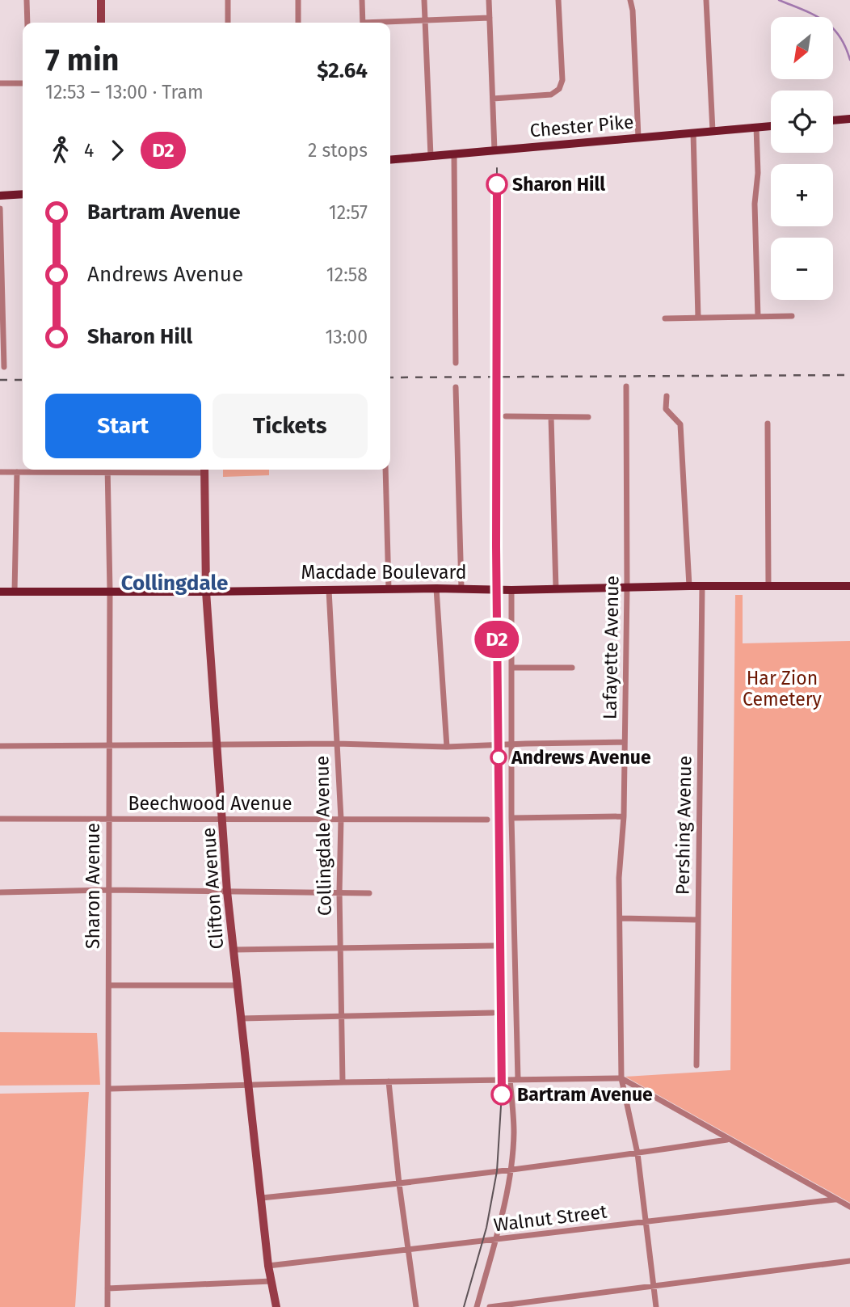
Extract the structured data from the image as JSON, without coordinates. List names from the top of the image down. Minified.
{"streets":{"main road":["Chester Pike","Macdade Boulevard"],"street":["Lafayette Avenue","Beechwood Avenue","Pershing Avenue","Collingdale Avenue","Sharon Avenue","Clifton Avenue","Walnut Street"]},"crossings":[["Macdade Boulevard","Lafayette Avenue"],["Macdade Boulevard","Pershing Avenue"],["Macdade Boulevard","Collingdale Avenue"],["Macdade Boulevard","Sharon Avenue"],["Macdade Boulevard","Clifton Avenue"],["Lafayette Avenue","Walnut Street"],["Beechwood Avenue","Collingdale Avenue"],["Beechwood Avenue","Sharon Avenue"],["Beechwood Avenue","Clifton Avenue"],["Clifton Avenue","Walnut Street"]],"districts":["Collingdale"],"parks":["Har Zion Cemetery"],"places":["Sharon Hill","Andrews Avenue","Bartram Avenue"],"lines":["tram line D2"],"north":"bottom left","page":{"on_map":"D2","map_buttons":["+","−"],"heading":["7 min","12:53 – 13:00 · Tram","$2.64"],"legs":["4","D2","2 stops"],"list":[{"name":"Bartram Avenue","value":"12:57"},{"name":"Andrews Avenue","value":"12:58"},{"name":"Sharon Hill","value":"13:00"}],"buttons":["Start","Tickets"]}}
